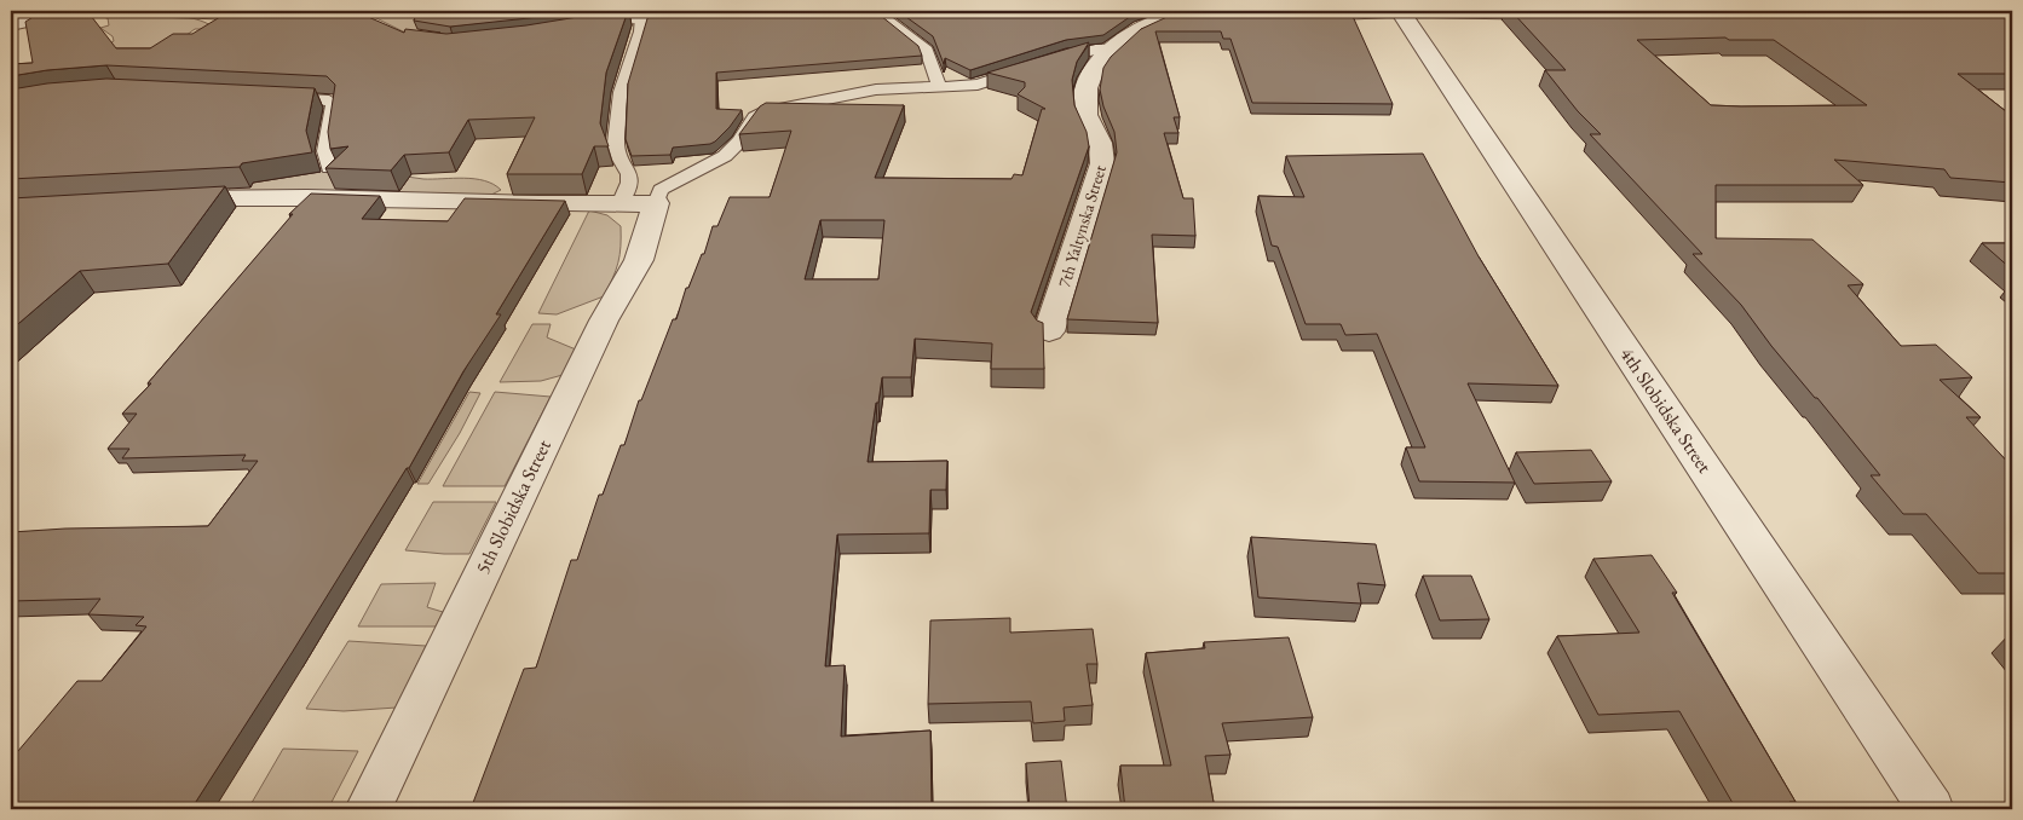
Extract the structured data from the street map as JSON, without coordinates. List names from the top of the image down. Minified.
{"streets":{"street":["7th Yaltynska Street","4th Slobidska Street","5th Slobidska Street"]}}
